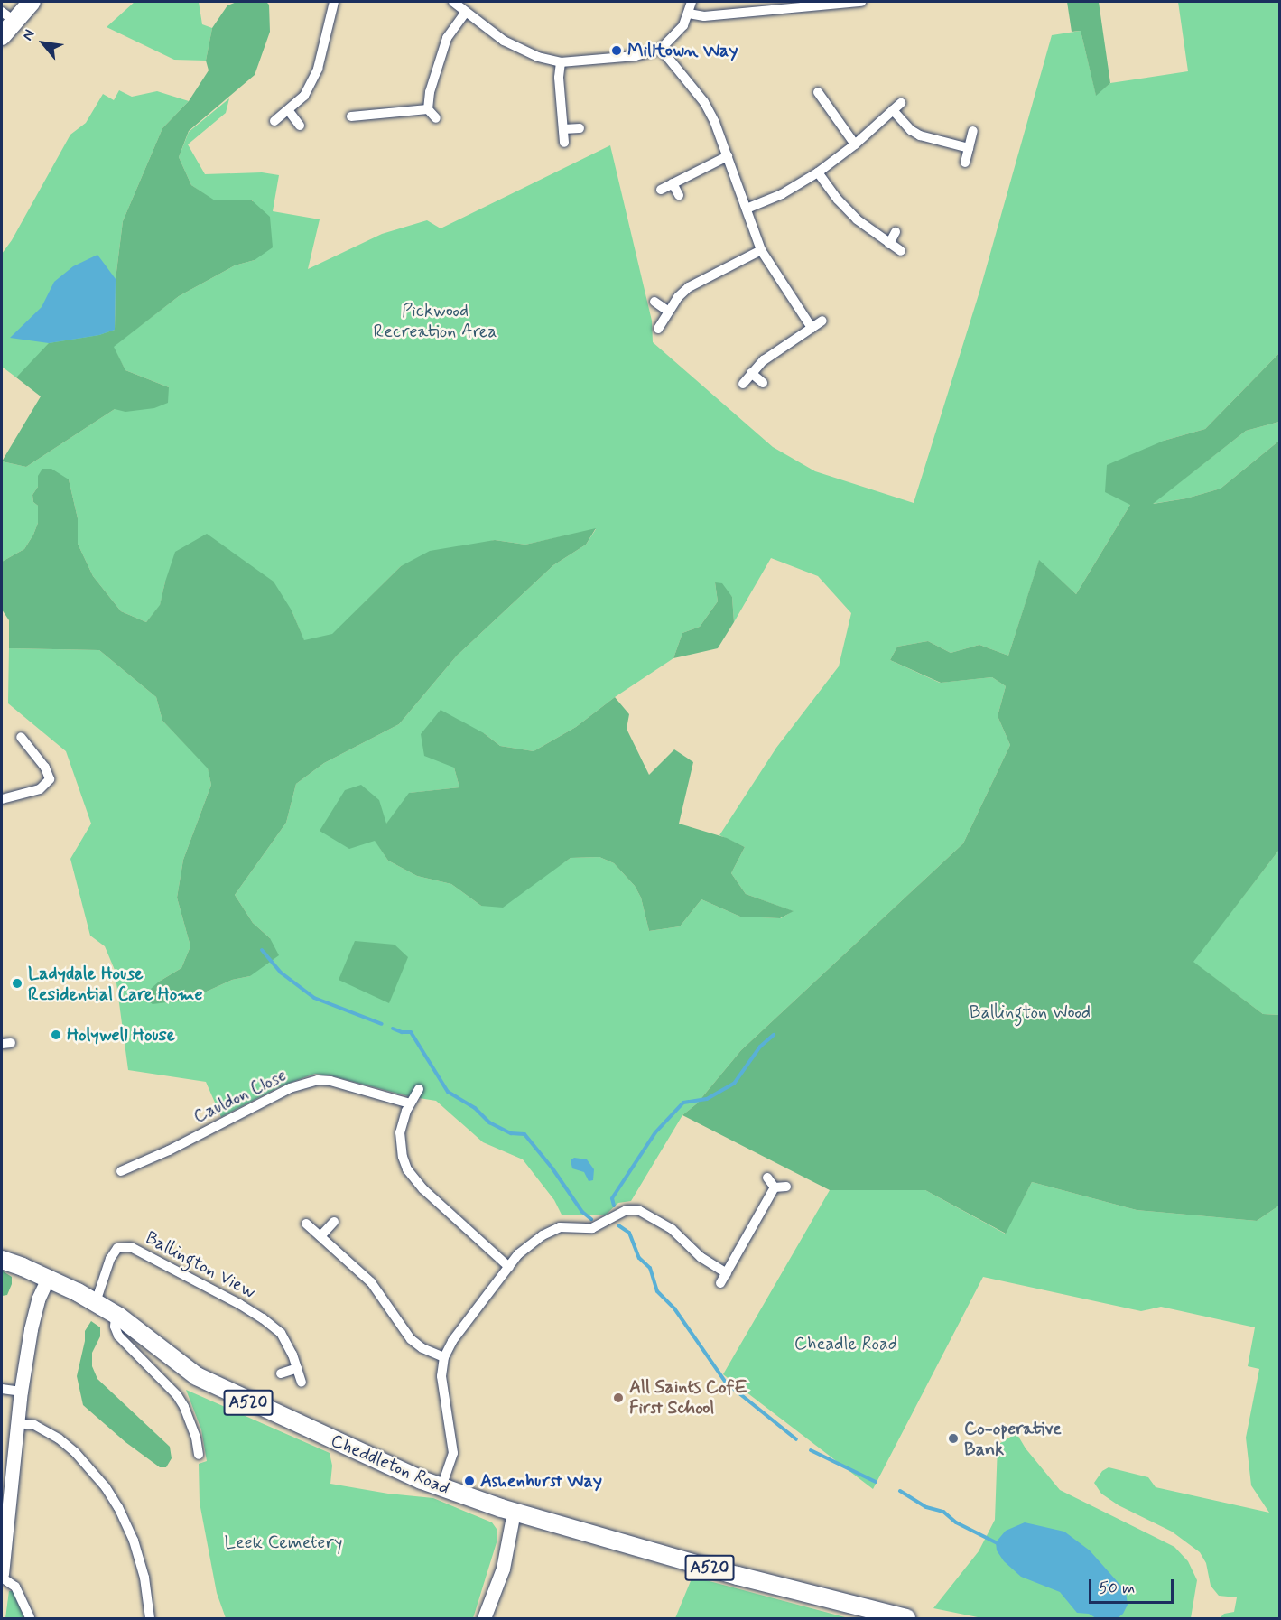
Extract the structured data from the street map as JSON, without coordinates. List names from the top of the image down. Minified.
{"streets":{"highway":["A520","Cheddleton Road"],"street":["Cauldon Close","Ballington View"]},"crossings":[["Ballington View","Cheddleton Road"]],"parks":["Pickwood Recreation Area","Ballington Wood","Cheadle Road","Leek Cemetery"],"places":["Milltown Way","Ladydale House Residential Care Home","Holywell House","All Saints CofE First School","Co-operative Bank","Ashenhurst Way"],"scale_bar":"50 m","north":"top left"}
